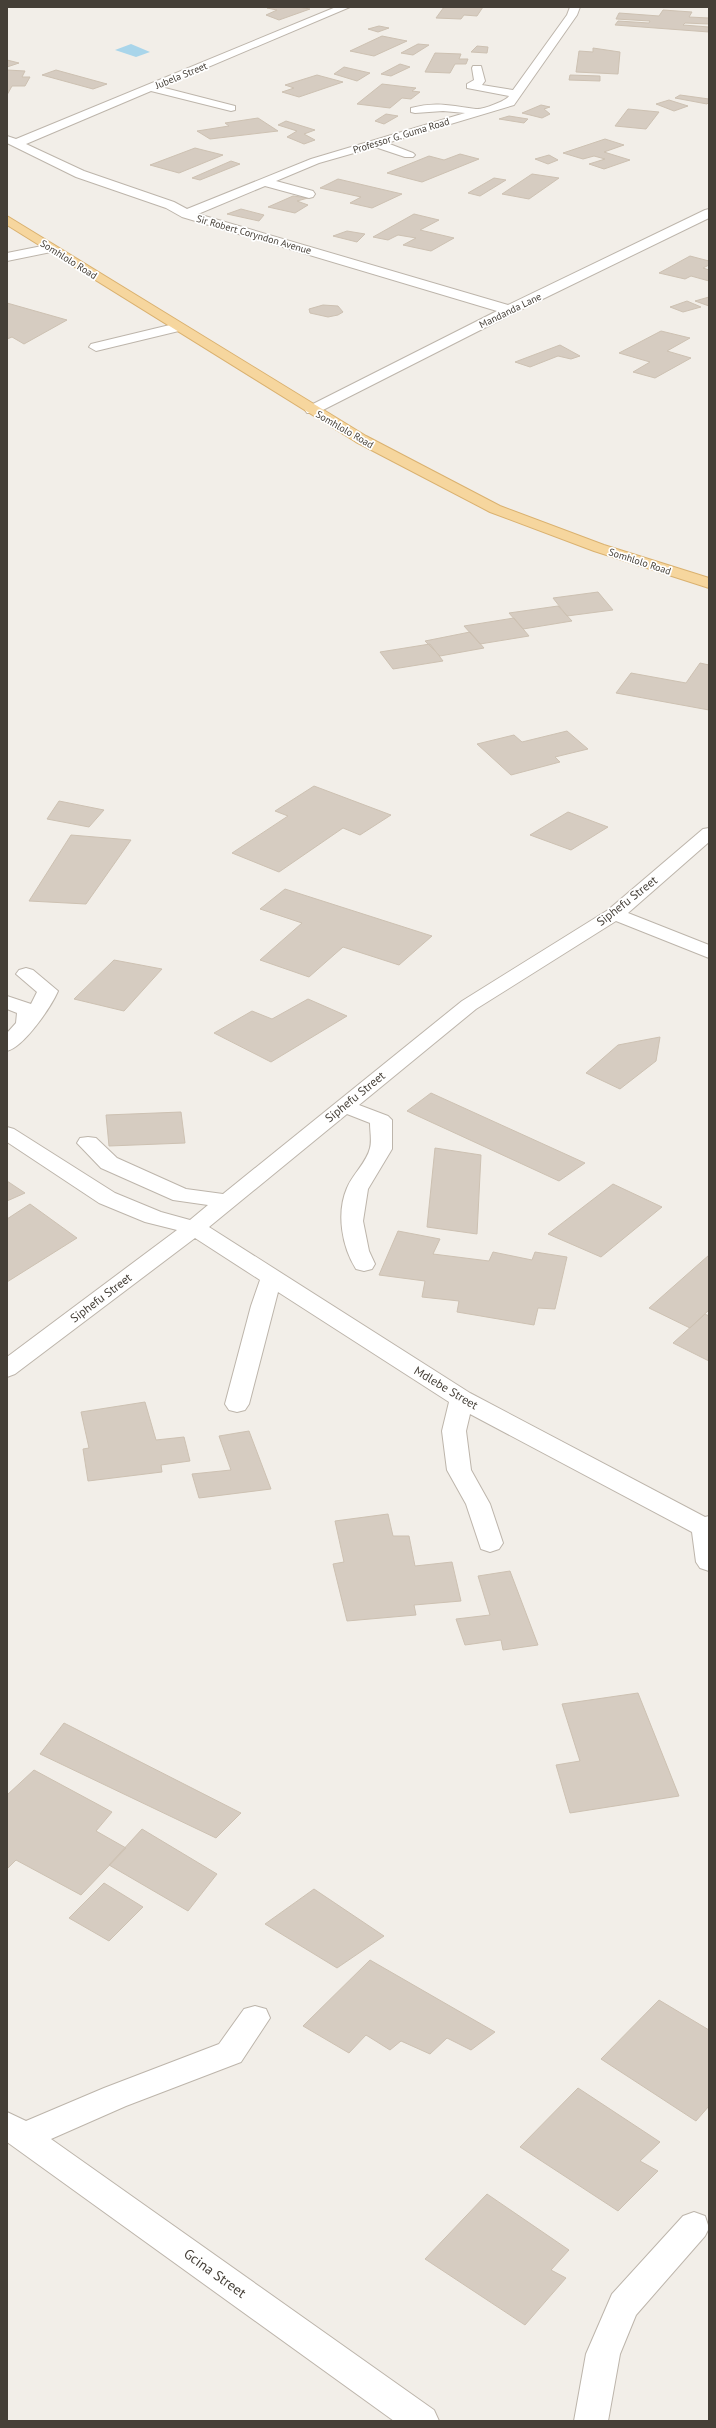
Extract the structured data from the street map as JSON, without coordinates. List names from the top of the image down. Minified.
{"streets":{"main road":["Somhlolo Road"],"street":["Jubela Street","Professor G. Guma Road","Sir Robert Coryndon Avenue","Mandanda Lane","Siphefu Street","Mdlebe Street","Gcina Street"]},"crossings":[["Jubela Street","Sir Robert Coryndon Avenue"],["Professor G. Guma Road","Sir Robert Coryndon Avenue"],["Sir Robert Coryndon Avenue","Mandanda Lane"],["Somhlolo Road","Mandanda Lane"],["Siphefu Street","Mdlebe Street"]]}
